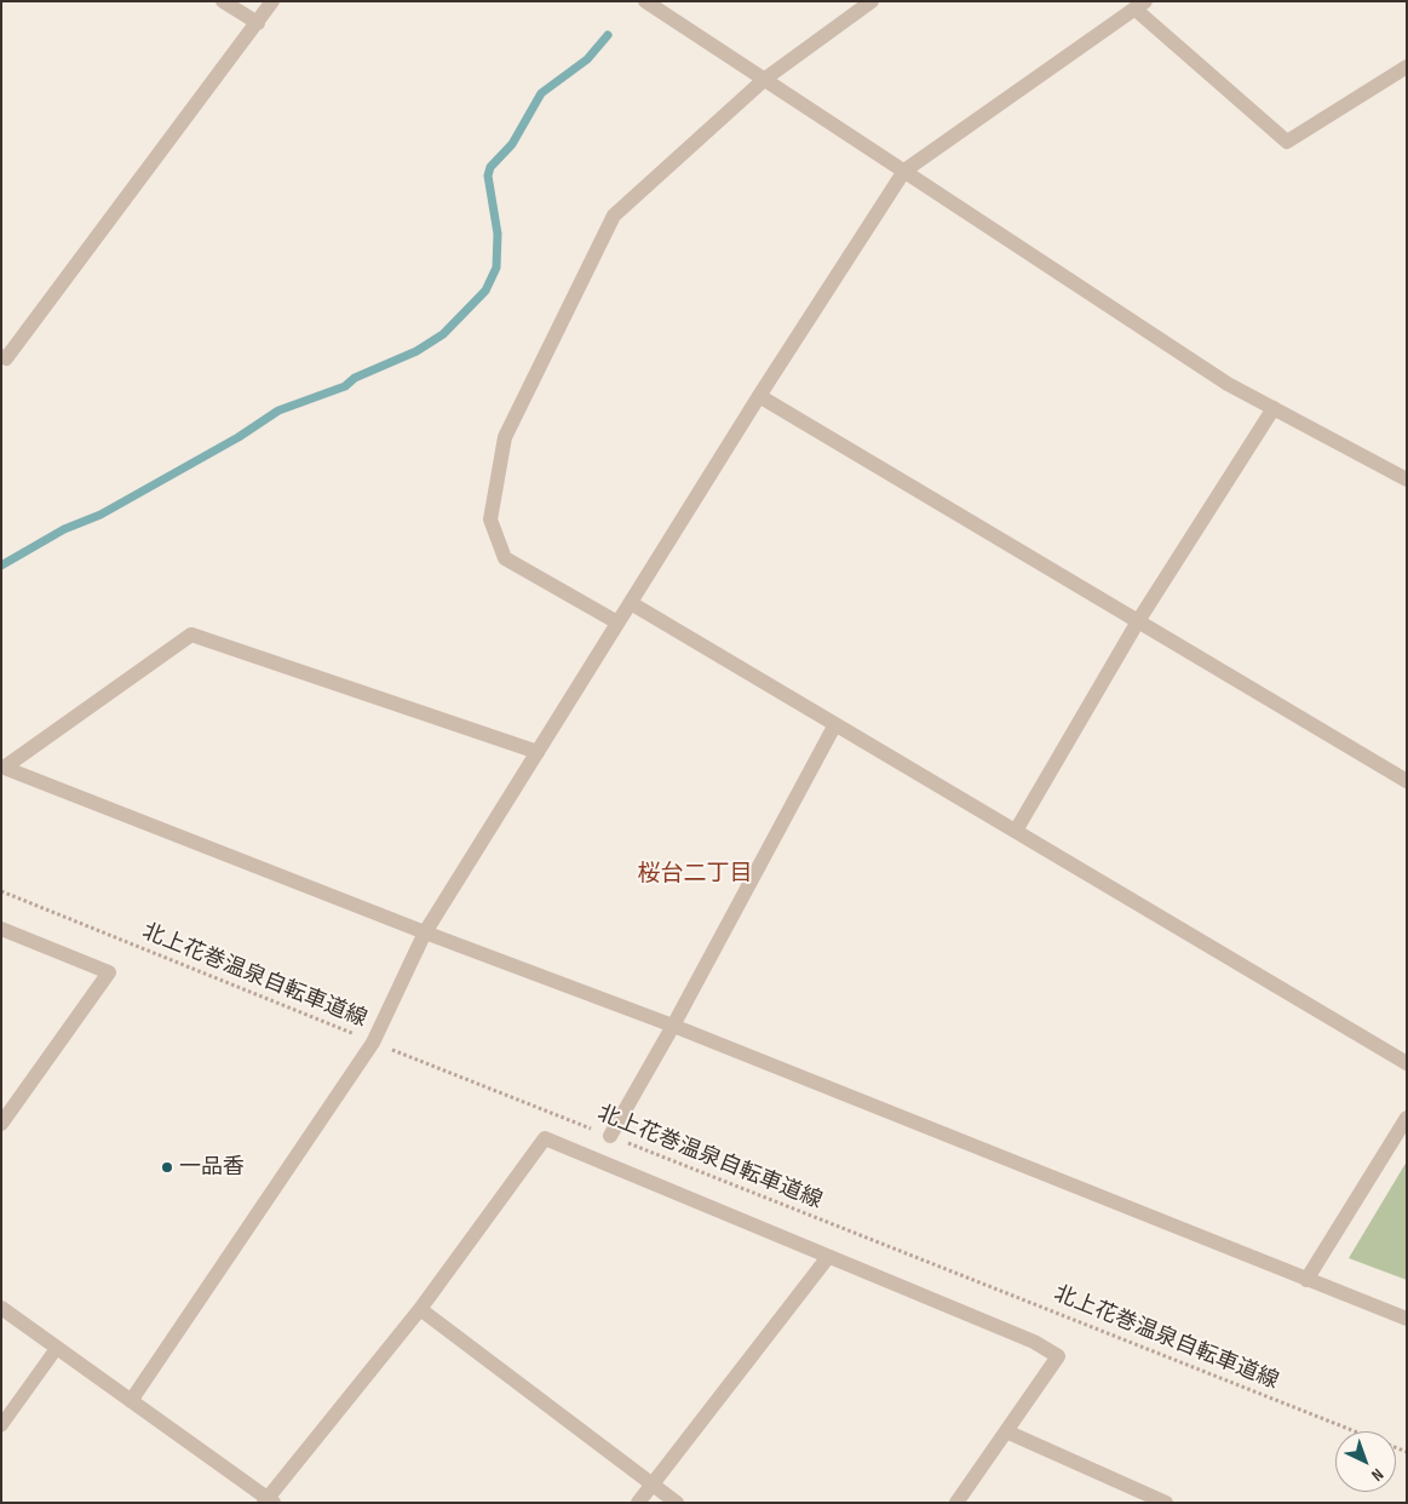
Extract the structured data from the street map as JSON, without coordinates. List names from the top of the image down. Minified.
{"streets":{"path":["北上花巻温泉自転車道線"]},"districts":["桜台二丁目"],"places":["一品香"],"north":"bottom right"}
